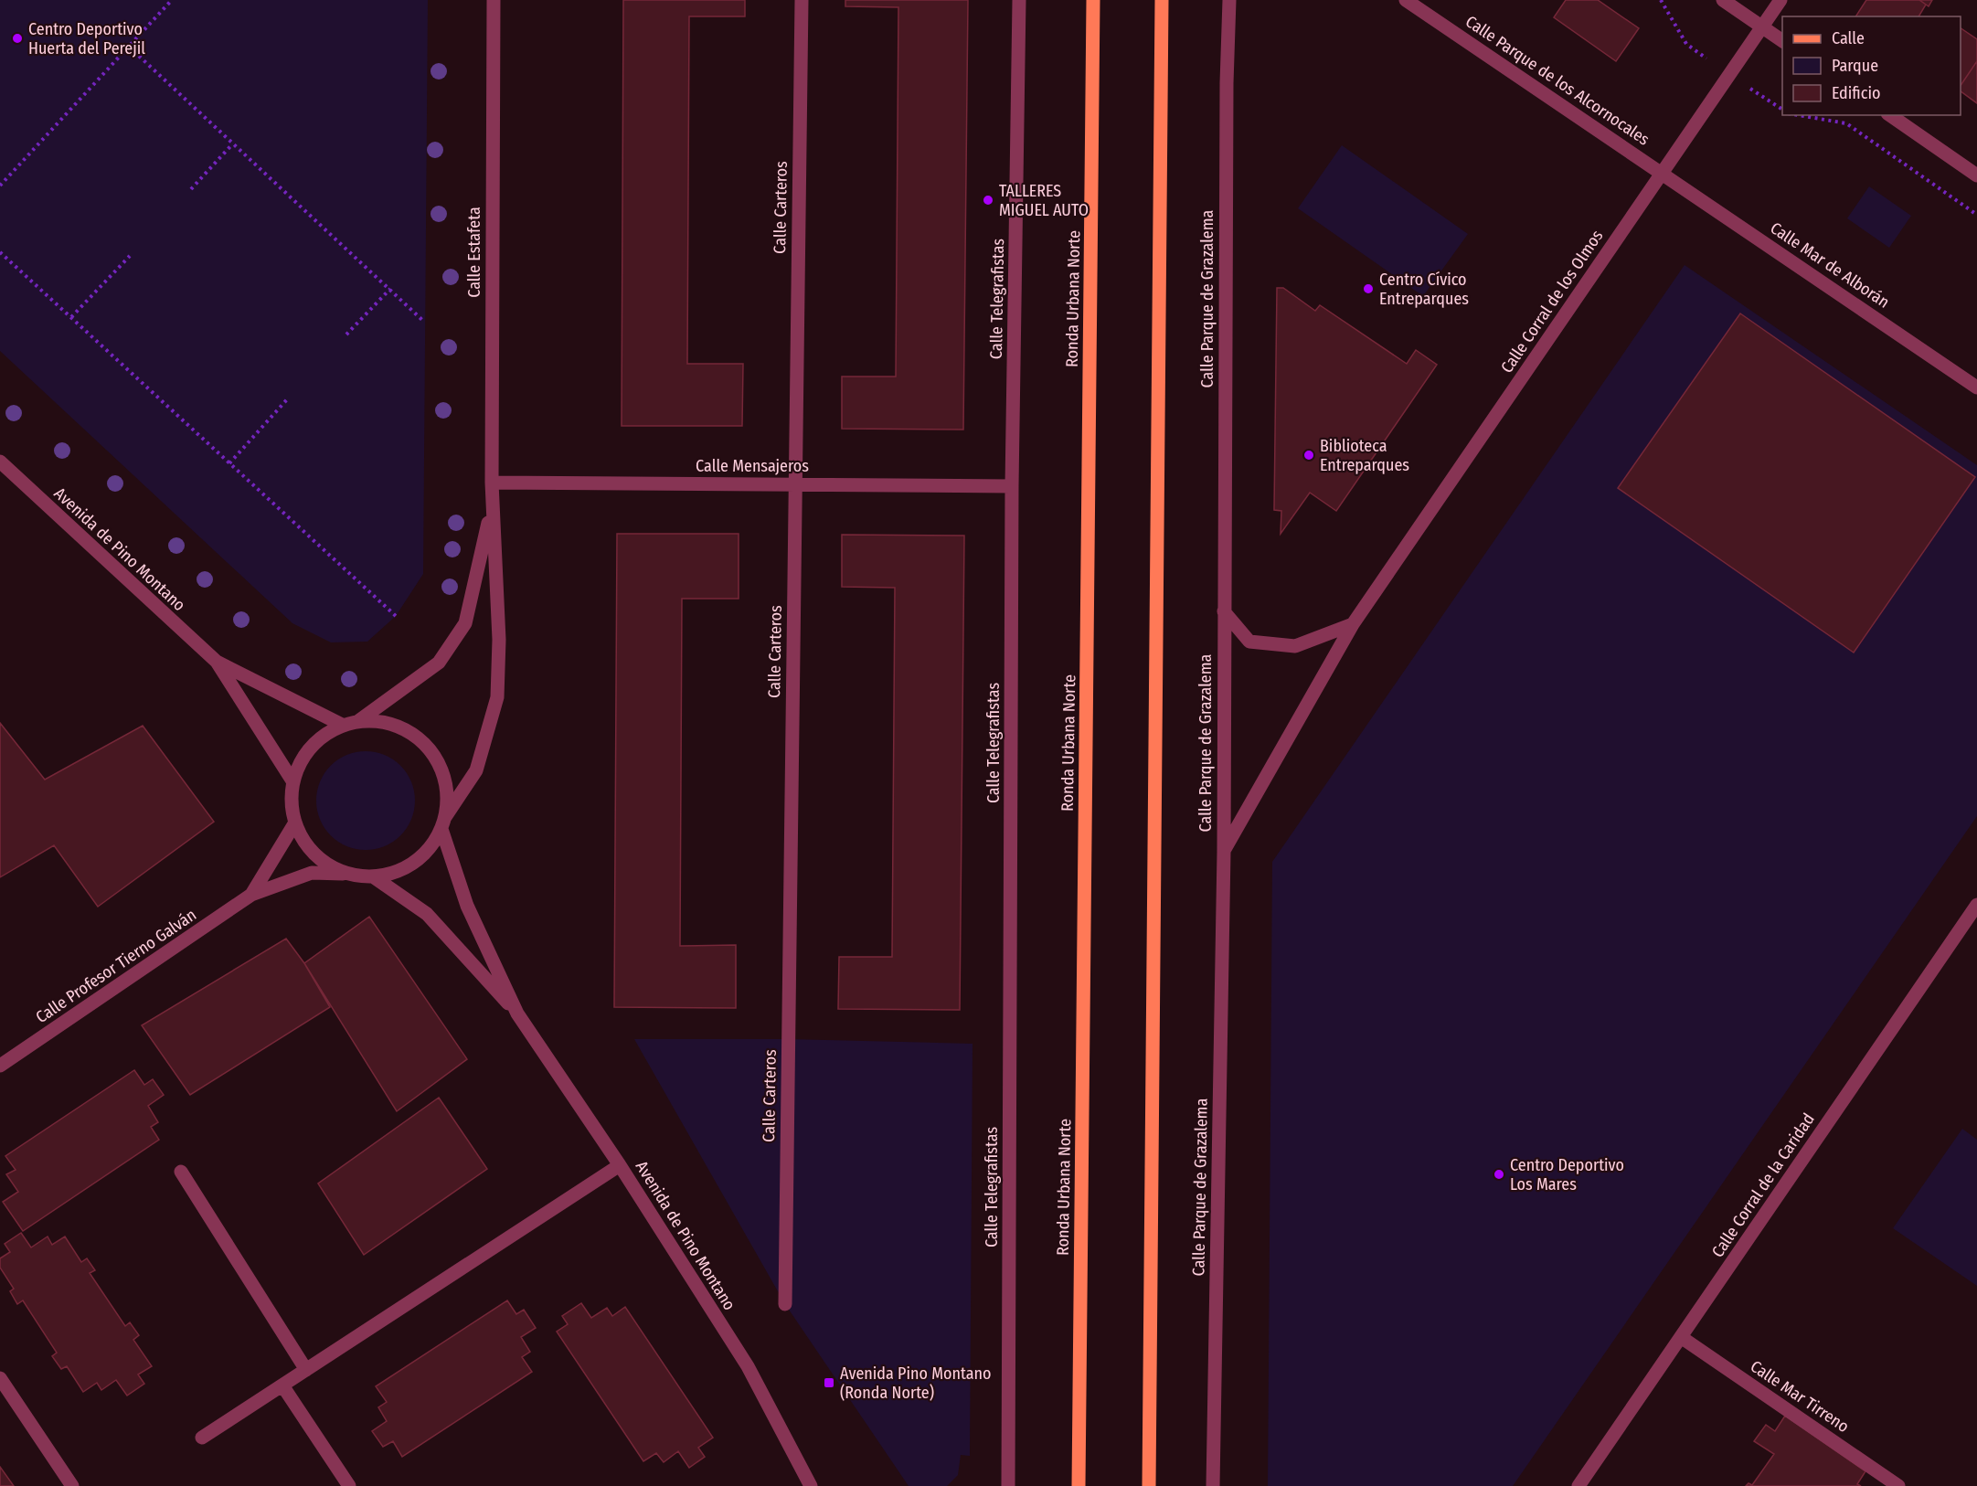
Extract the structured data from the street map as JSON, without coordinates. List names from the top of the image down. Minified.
{"streets":{"main road":["Ronda Urbana Norte"],"street":["Calle Parque de los Alcornocales","Calle Carteros","Calle Estafeta","Calle Mar de Alborán","Calle Telegrafistas","Calle Parque de Grazalema","Calle Corral de los Olmos","Calle Mensajeros","Avenida de Pino Montano","Calle Profesor Tierno Galván","Calle Corral de la Caridad","Calle Mar Tirreno"]},"crossings":[["Calle Parque de los Alcornocales","Calle Mar de Alborán"],["Calle Parque de los Alcornocales","Calle Corral de los Olmos"],["Calle Carteros","Calle Mensajeros"],["Calle Estafeta","Calle Mensajeros"],["Calle Estafeta","Avenida de Pino Montano"],["Calle Estafeta","Calle Profesor Tierno Galván"],["Calle Mar de Alborán","Calle Corral de los Olmos"],["Calle Telegrafistas","Calle Mensajeros"],["Calle Parque de Grazalema","Calle Corral de los Olmos"],["Avenida de Pino Montano","Calle Profesor Tierno Galván"],["Calle Corral de la Caridad","Calle Mar Tirreno"]],"places":{"other":["Centro Deportivo Huerta del Perejil","TALLERES MIGUEL AUTO","Centro Cívico Entreparques","Biblioteca Entreparques","Centro Deportivo Los Mares"],"transit":["Avenida Pino Montano (Ronda Norte)"]},"legend":["Calle","Parque","Edificio"]}
